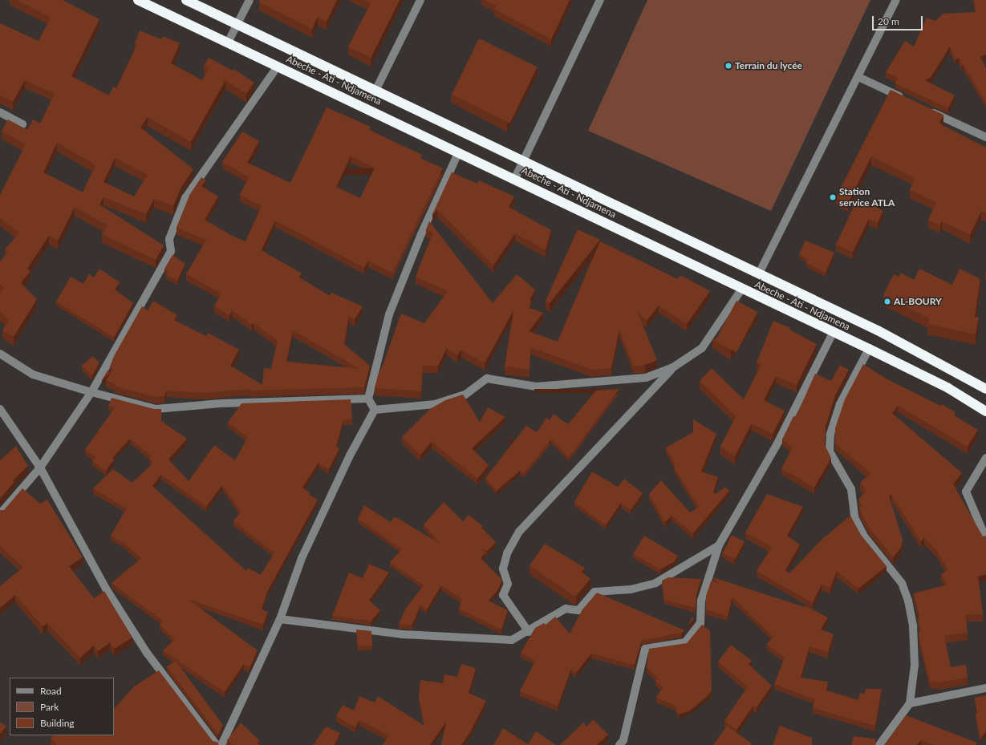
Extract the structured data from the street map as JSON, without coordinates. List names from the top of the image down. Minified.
{"streets":{"highway":["Abeche - Ati - Ndjamena"]},"places":["Terrain du lycée","Station service ATLA","AL-BOURY"],"legend":["Road","Park","Building"],"scale_bar":"20 m"}
